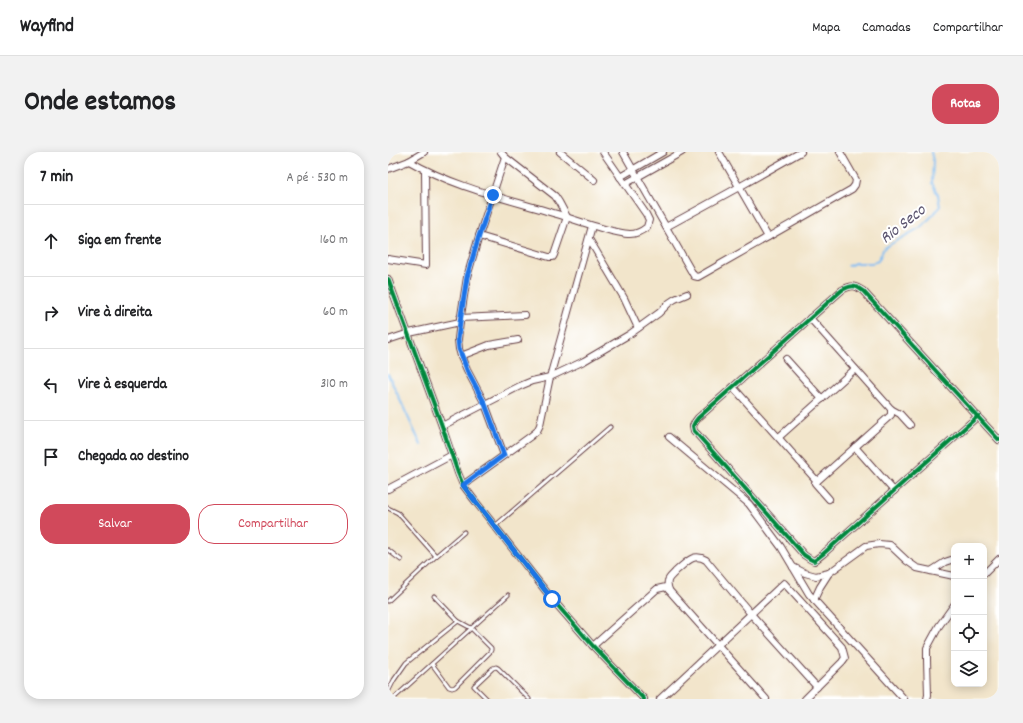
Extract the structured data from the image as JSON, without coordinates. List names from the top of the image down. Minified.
{"water":["Rio Seco"],"page":{"header":"Wayfind","nav":["Mapa","Camadas","Compartilhar"],"title":"Onde estamos","buttons":["Rotas",["Salvar","Compartilhar"]],"heading":["7 min","A pé · 530 m"],"list":[["Siga em frente","160 m"],["Vire à direita","60 m"],["Vire à esquerda","310 m"],"Chegada ao destino"],"map_buttons":["+","−"]}}
